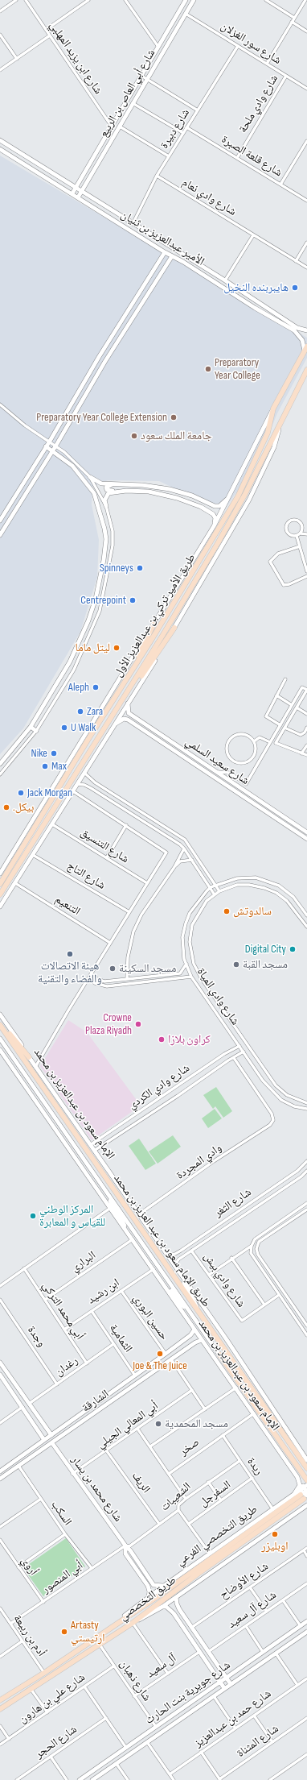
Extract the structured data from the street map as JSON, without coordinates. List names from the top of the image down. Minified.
{"streets":{"main road":["طريق الأمير تركي بن عبدالعزيز الأول","طريق الإمام سعود بن عبد العزيز بن محمد","طريق التخصصي"],"street":["شارع سور الغزلان","شارع ابن يزيد المهلبي","شارع أبي العاص بن الربيع","شارع وادي ملحة","شارع دبيرة","شارع قلعة الصبرة","شارع وادي نعام","الأمير عبدالعزيز بن ثنيان","شارع سعيد السلمي","شارع التنسيق","شارع التاج","التنعيم","شارع وادي المياة","شارع وادي الكردي","الإمام سعود بن عبدالعزيز بن محمد","وادي المجردة","شارع الثغر","البراري","شارع وادي بيش","ابن رشيد","أبي محمد التركي","حسين البوري","وجدة","الثمامية","رغدان","الشارقة","أبي المعالي الجيلي","صخر","ريدة","الريف","شارع محمد بن يسار","السفرجل","الشعيبات","السكب","طريق التخصصي الفرعي","أروي","أبي المنصور","شارع الأوضاح","شارع آل سعيد","أدم بن ربيعة","آل سعيد","شارع ذهبان","شارع جويرية بنت الحارث","شارع علي بن هارون","شارع حمد بن عبدالعزيز","شارع المثناة","شارع الحجر"]},"crossings":[["شارع سور الغزلان","شارع أبي العاص بن الربيع"],["شارع سور الغزلان","شارع وادي ملحة"],["شارع سور الغزلان","شارع دبيرة"],["شارع ابن يزيد المهلبي","شارع أبي العاص بن الربيع"],["شارع أبي العاص بن الربيع","الأمير عبدالعزيز بن ثنيان"],["شارع وادي ملحة","شارع قلعة الصبرة"],["شارع دبيرة","شارع قلعة الصبرة"],["شارع دبيرة","شارع وادي نعام"],["شارع دبيرة","الأمير عبدالعزيز بن ثنيان"],["الأمير عبدالعزيز بن ثنيان","طريق الأمير تركي بن عبدالعزيز الأول"],["شارع وادي المياة","شارع وادي الكردي"],["شارع وادي الكردي","الإمام سعود بن عبدالعزيز بن محمد"],["شارع وادي الكردي","وادي المجردة"],["الإمام سعود بن عبدالعزيز بن محمد","وادي المجردة"],["الإمام سعود بن عبدالعزيز بن محمد","شارع الثغر"],["الإمام سعود بن عبدالعزيز بن محمد","البراري"],["الإمام سعود بن عبدالعزيز بن محمد","ابن رشيد"],["الإمام سعود بن عبدالعزيز بن محمد","الشارقة"],["الإمام سعود بن عبدالعزيز بن محمد","صخر"],["الإمام سعود بن عبدالعزيز بن محمد","طريق التخصصي الفرعي"],["شارع الثغر","شارع وادي بيش"],["البراري","أبي محمد التركي"],["ابن رشيد","أبي محمد التركي"],["ابن رشيد","حسين البوري"],["ابن رشيد","الثمامية"],["أبي محمد التركي","رغدان"],["حسين البوري","الشارقة"],["وجدة","رغدان"],["الثمامية","رغدان"],["الثمامية","الشارقة"],["الشارقة","شارع محمد بن يسار"],["الشارقة","السكب"],["أبي المعالي الجيلي","الريف"],["أبي المعالي الجيلي","شارع محمد بن يسار"],["صخر","ريدة"],["ريدة","السفرجل"],["ريدة","الشعيبات"],["ريدة","طريق التخصصي الفرعي"],["الريف","الشعيبات"],["شارع محمد بن يسار","الشعيبات"],["شارع محمد بن يسار","طريق التخصصي الفرعي"],["شارع محمد بن يسار","أبي المنصور"],["الشعيبات","أبي المنصور"],["السكب","أبي المنصور"],["طريق التخصصي الفرعي","طريق التخصصي"],["أروي","أبي المنصور"],["أبي المنصور","أدم بن ربيعة"],["طريق التخصصي","أدم بن ربيعة"],["طريق التخصصي","شارع ذهبان"],["آل سعيد","شارع ذهبان"],["شارع ذهبان","شارع جويرية بنت الحارث"],["شارع ذهبان","شارع علي بن هارون"]],"places":["هايبربنده النخيل","Preparatory Year College","Preparatory Year College Extension","جامعة الملك سعود","Spinneys","Centrepoint","ليتل ماما","Aleph","Zara","U Walk","Nike","Max","Jack Morgan",".بيكل","سالدوتش","Digital City","هيئة الاتصالات والفضاء والتقنية","مسجد القبة","مسجد السكينة","Crowne Plaza Riyadh","كراون بلازا","المركز الوطني للقياس و المعابرة","Joe & The Juice","مسجد المحمدية","اوبليزر","Artasty ارتيستي"]}
